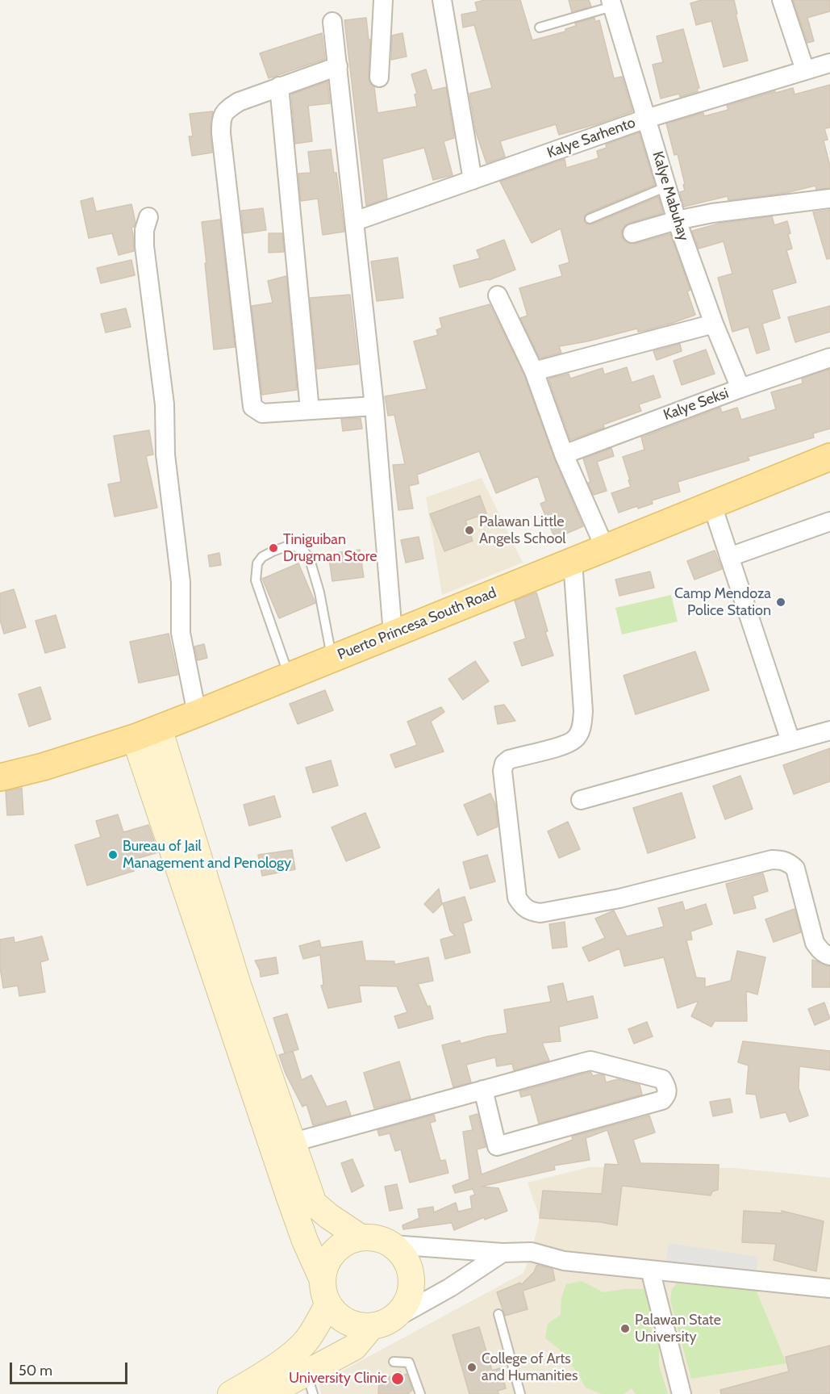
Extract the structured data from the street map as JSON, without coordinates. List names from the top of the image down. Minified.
{"streets":{"main road":["Puerto Princesa South Road"],"street":["Kalye Sarhento","Kalye Mabuhay","Kalye Seksi"]},"crossings":[["Kalye Sarhento","Kalye Mabuhay"],["Kalye Mabuhay","Kalye Seksi"]],"places":["Palawan Little Angels School","Tiniguiban Drugman Store","Camp Mendoza Police Station","Bureau of Jail Management and Penology","Palawan State University","College of Arts and Humanities","University Clinic"],"scale_bar":"50 m"}
